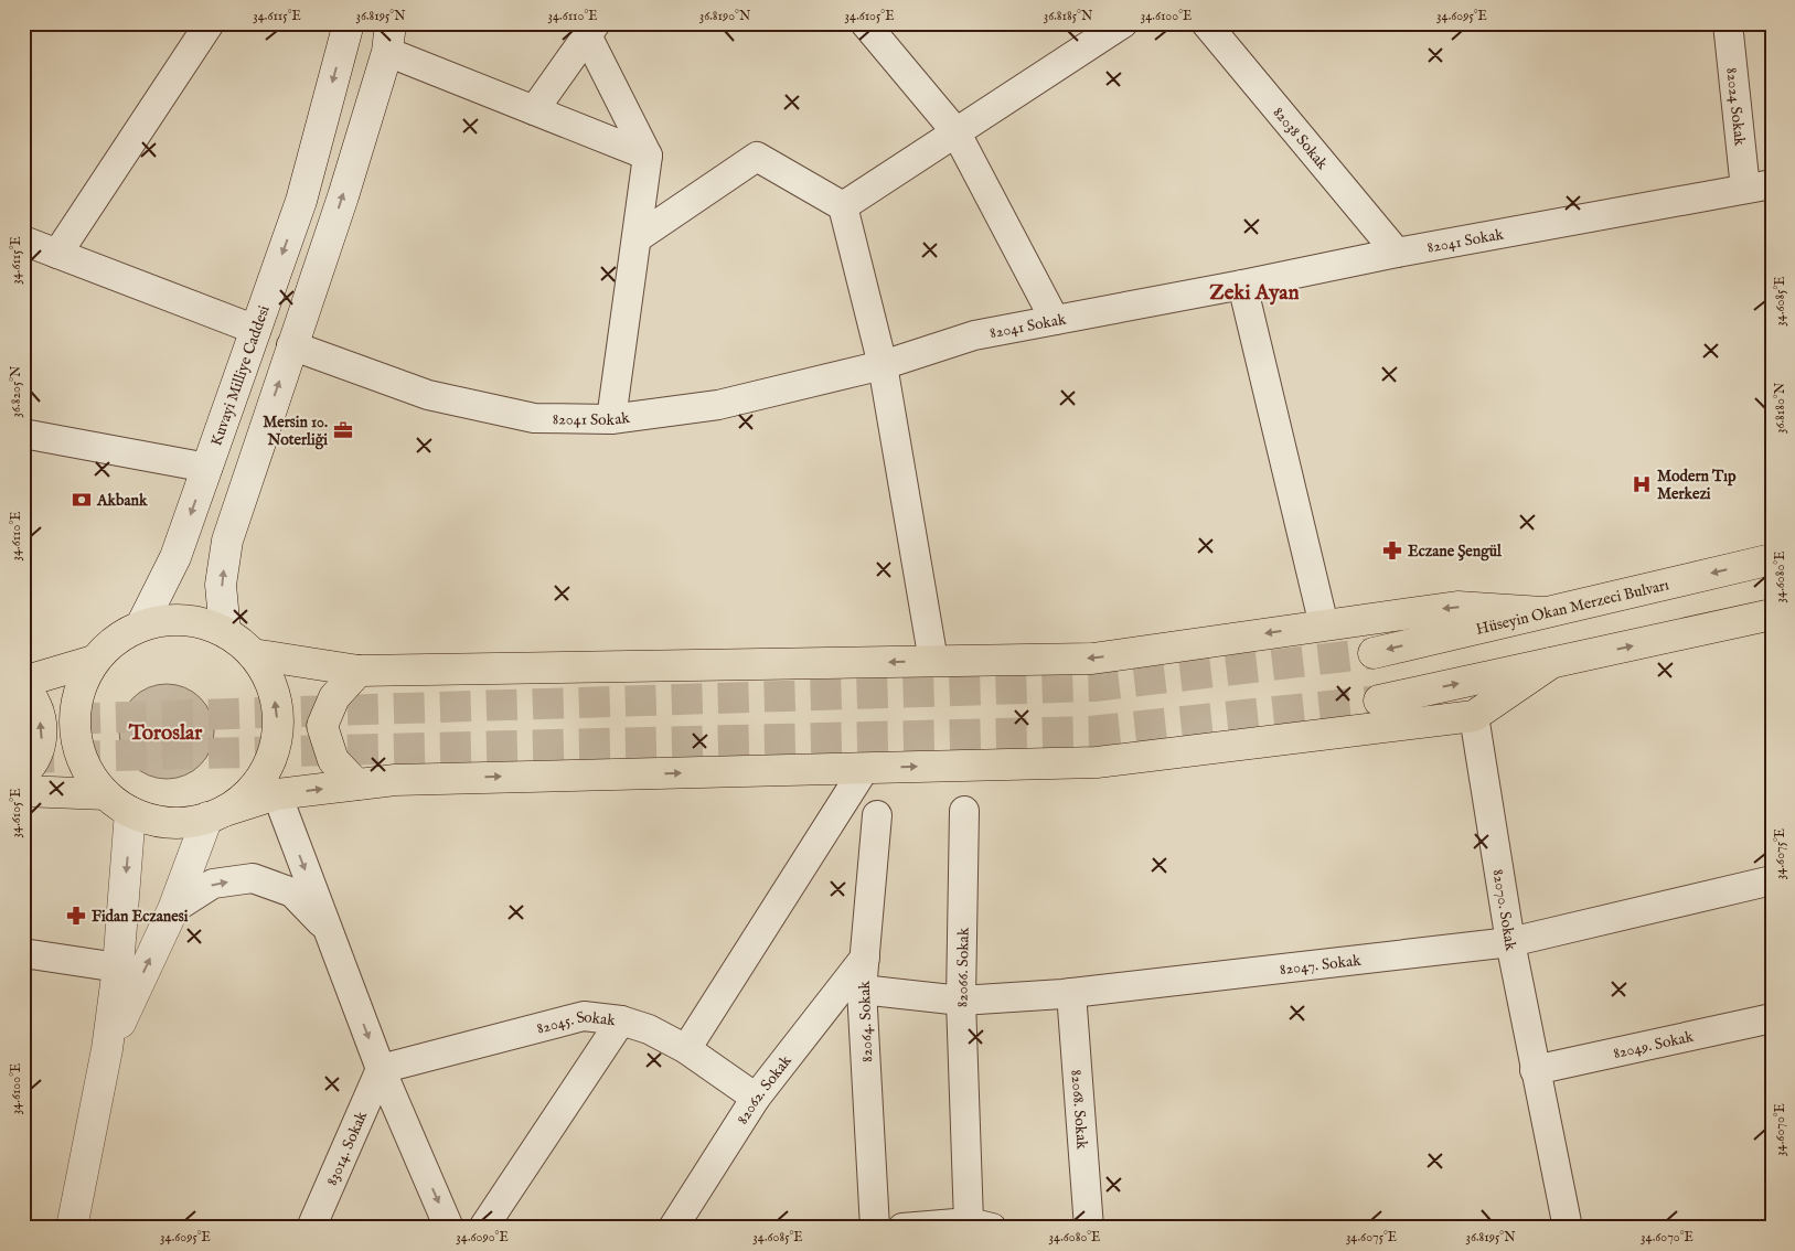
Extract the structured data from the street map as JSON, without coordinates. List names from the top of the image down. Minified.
{"streets":{"main road":["Kuvayi Milliye Caddesi","Hüseyin Okan Merzeci Bulvarı"],"street":["82024 Sokak","82038 Sokak","82041 Sokak","82070. Sokak","82047. Sokak","82066. Sokak","82064. Sokak","82045. Sokak","82049. Sokak","82062. Sokak","82068. Sokak","83014. Sokak"]},"crossings":[["82024 Sokak","82041 Sokak"],["82038 Sokak","82041 Sokak"],["82070. Sokak","82047. Sokak"],["82070. Sokak","82049. Sokak"],["82047. Sokak","82066. Sokak"],["82047. Sokak","82064. Sokak"],["82047. Sokak","82068. Sokak"],["82064. Sokak","82062. Sokak"],["82045. Sokak","82062. Sokak"],["82045. Sokak","83014. Sokak"]],"districts":["Zeki Ayan","Toroslar"],"places":{"office":["Mersin 10. Noterliği"],"hospital":["Modern Tıp Merkezi"],"bank":["Akbank"],"pharmacy":["Eczane Şengül","Fidan Eczanesi"]},"coordinates":["34.6115°E","36.8195°N","34.6110°E","36.8190°N","34.6105°E","36.8185°N","34.6100°E","34.6095°E","34.6085°E","36.8205°N","36.8180°N","34.6080°E","34.6075°E","34.6070°E","34.6090°E"]}
